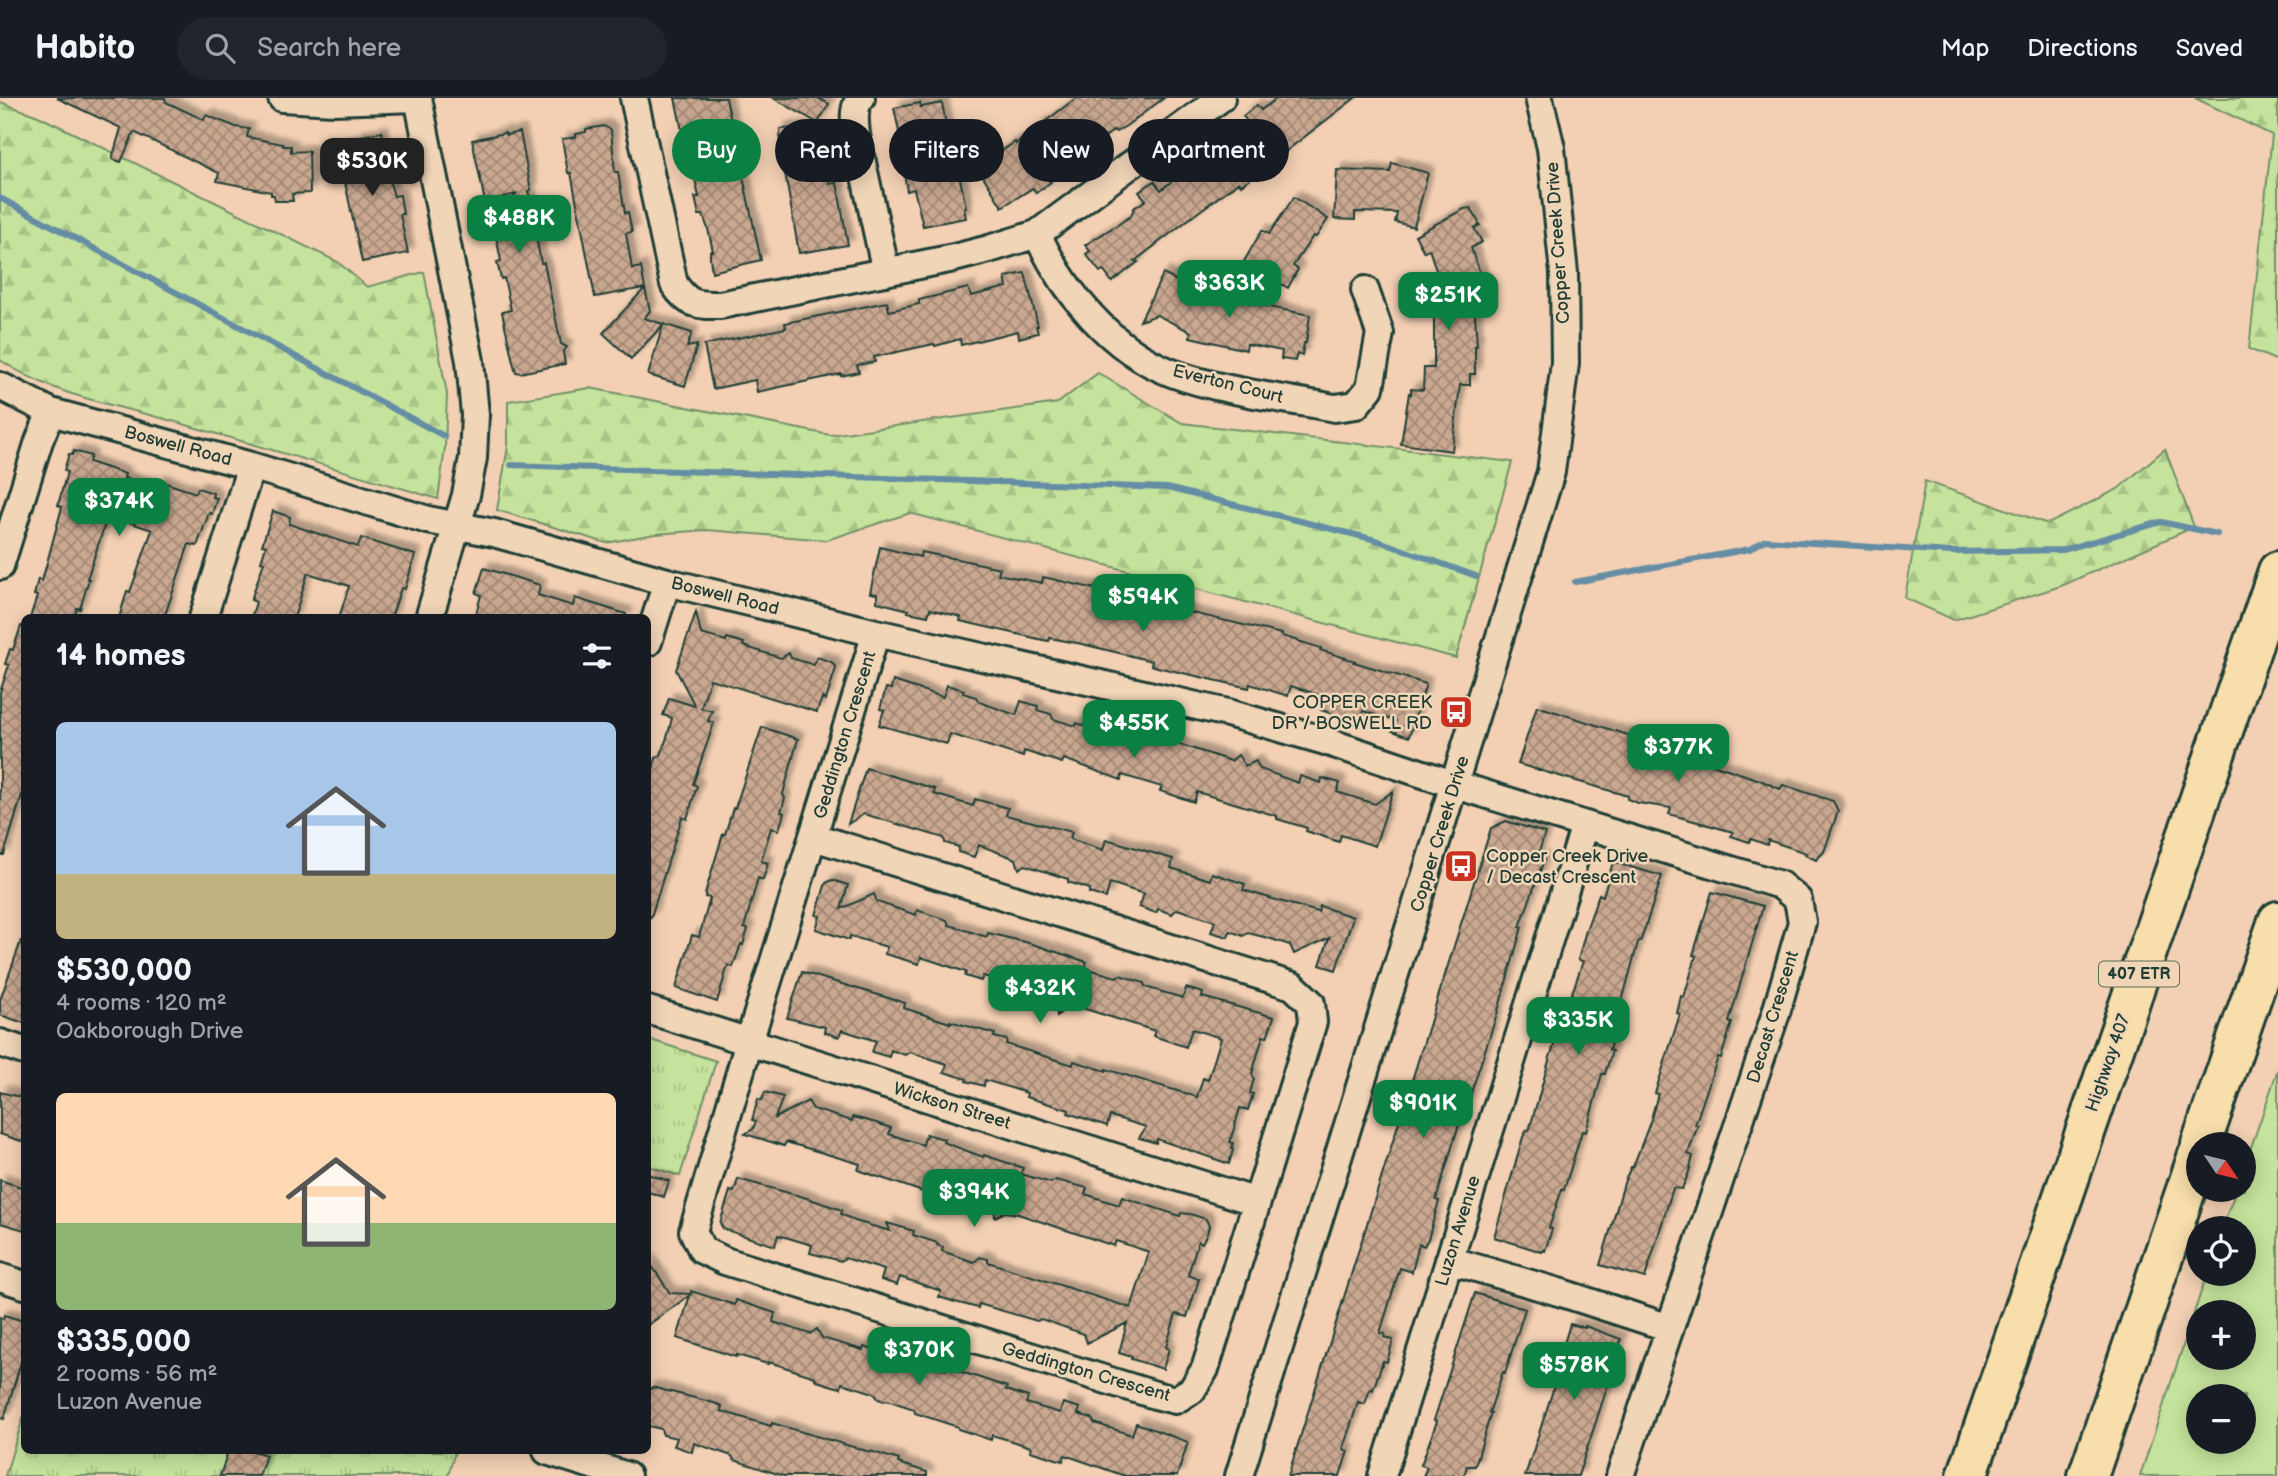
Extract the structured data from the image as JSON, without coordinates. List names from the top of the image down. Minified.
{"streets":{"highway":["407 ETR","Highway 407"],"street":["Copper Creek Drive","Everton Court","Boswell Road","Geddington Crescent","Decast Crescent","Wickson Street","Luzon Avenue"]},"crossings":[["Copper Creek Drive","Boswell Road"],["Copper Creek Drive","Decast Crescent"],["Boswell Road","Geddington Crescent"],["Boswell Road","Decast Crescent"],["Geddington Crescent","Wickson Street"],["Decast Crescent","Luzon Avenue"]],"places":{"bus stop":["COPPER CREEK DR / BOSWELL RD","Copper Creek Drive / Decast Crescent"]},"north":"bottom right","page":{"header":"Habito","search":"Search here","nav":["Map","Directions","Saved"],"chip":["Buy","Rent","Filters","New","Apartment"],"price":["$530K","$488K","$363K","$251K","$374K","$594K","$455K","$377K","$432K","$335K","$901K","$394K","$370K","$578K"],"heading":"14 homes","list":[{"name":"$530,000","note":"4 rooms · 120 m² · Oakborough Drive"},{"name":"$335,000","note":"2 rooms · 56 m² · Luzon Avenue"}],"map_buttons":["+","−"]}}
